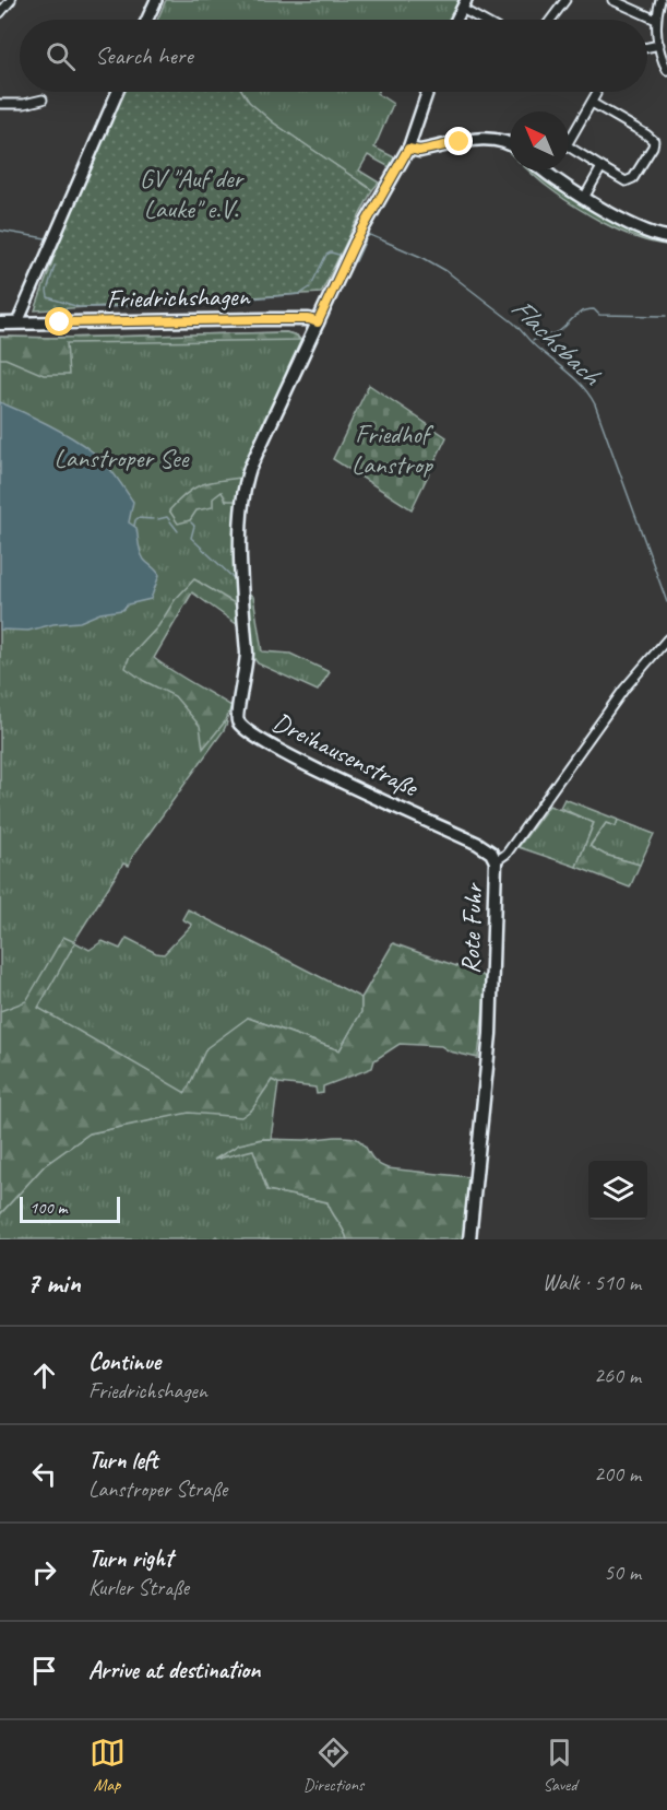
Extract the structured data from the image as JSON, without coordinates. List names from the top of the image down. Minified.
{"streets":{"main road":["Friedrichshagen","Dreihausenstraße","Rote Fuhr"]},"crossings":[["Friedrichshagen","Dreihausenstraße"],["Dreihausenstraße","Rote Fuhr"]],"water":["Flachsbach"],"parks":["GV \"Auf der Lauke\" e.V.","Friedhof Lanstrop","Lanstroper See"],"scale_bar":"100 m","north":"top left","page":{"search":"Search here","scale":"100 m","heading":["7 min","Walk · 510 m"],"list":[["Continue","Friedrichshagen","260 m"],["Turn left","Lanstroper Straße","200 m"],["Turn right","Kurler Straße","50 m"],"Arrive at destination"],"nav":["Map","Directions","Saved"]}}
